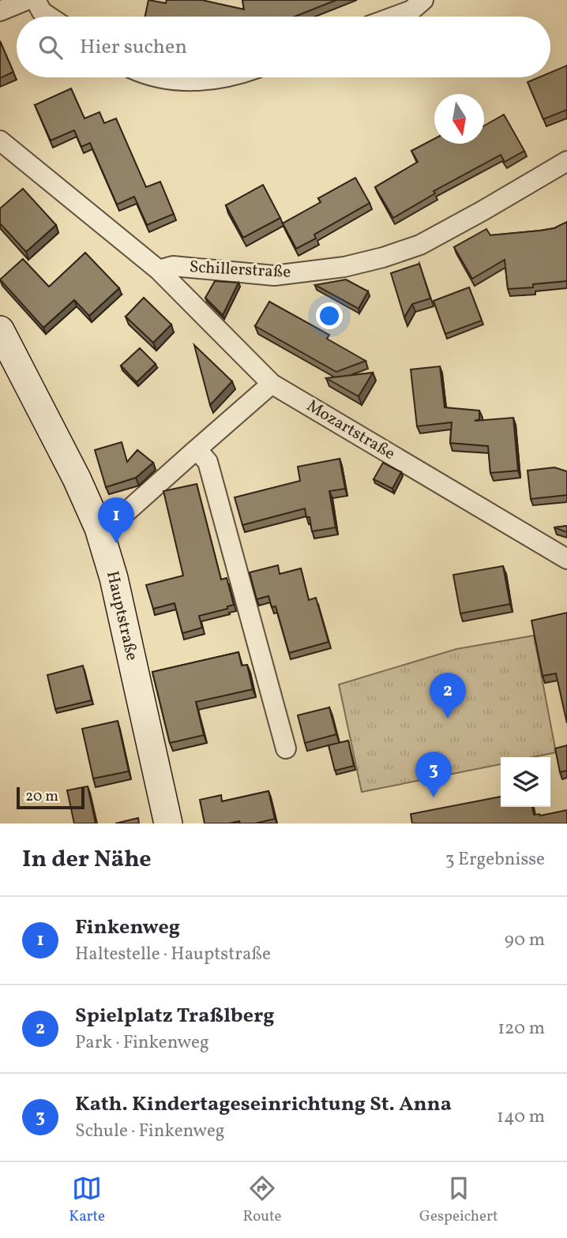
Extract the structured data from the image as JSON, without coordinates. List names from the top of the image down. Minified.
{"streets":{"street":["Schillerstraße","Mozartstraße","Hauptstraße"]},"crossings":[["Schillerstraße","Mozartstraße"]],"scale_bar":"20 m","north":"bottom","page":{"search":"Hier suchen","pins":["1","2","3"],"scale":"20 m","heading":["In der Nähe","3 Ergebnisse"],"list":[{"mark":"1","name":"Finkenweg","note":"Haltestelle · Hauptstraße","value":"90 m"},{"mark":"2","name":"Spielplatz Traßlberg","note":"Park · Finkenweg","value":"120 m"},{"mark":"3","name":"Kath. Kindertageseinrichtung St. Anna","note":"Schule · Finkenweg","value":"140 m"}],"nav":["Karte","Route","Gespeichert"]}}
